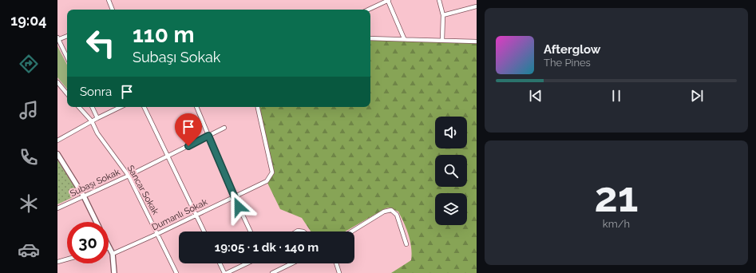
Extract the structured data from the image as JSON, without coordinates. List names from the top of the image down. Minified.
{"streets":{"street":["Subaşı Sokak","Sancar Sokak","Dumanlı Sokak"]},"crossings":[["Subaşı Sokak","Sancar Sokak"],["Sancar Sokak","Dumanlı Sokak"]],"page":{"tabs":"19:04","turn":["110 m","Subaşı Sokak"],"song":["Afterglow","The Pines"],"then":"Sonra","tile":["21","km/h"],"limit":"30","trip":"19:05 · 1 dk · 140 m"}}
